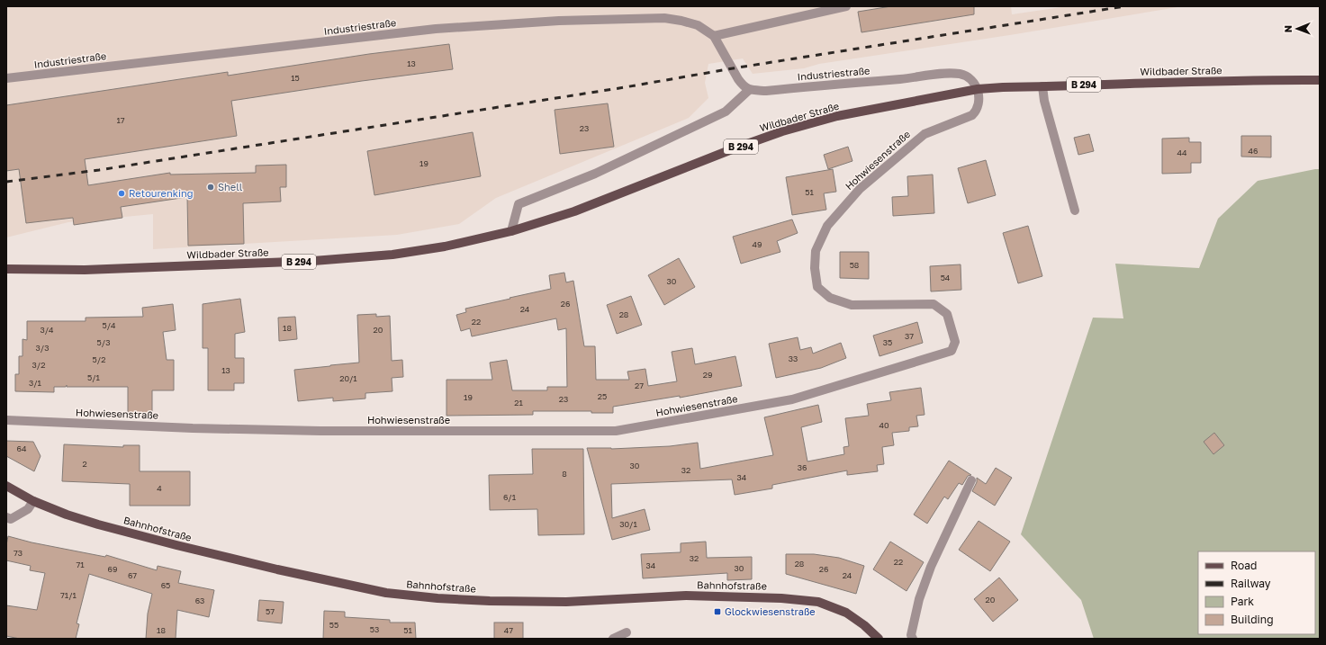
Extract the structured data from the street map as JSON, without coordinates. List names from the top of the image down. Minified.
{"streets":{"main road":["Wildbader Straße","B 294","Bahnhofstraße"],"street":["Industriestraße","Hohwiesenstraße"]},"crossings":[["Industriestraße","Wildbader Straße"],["Industriestraße","Hohwiesenstraße"],["Wildbader Straße","Hohwiesenstraße"]],"places":{"other":["Shell","Retourenking"],"transit":["Glockwiesenstraße"]},"house_numbers":["13","15","17","23","46","44","19","51","49","58","54","30","26","24","28","22","5/4","18","3/4","20","37","5/3","35","3/3","33","5/2","3/2","13","29","5/1","20/1","3/1","27","25","19","23","21","40","64","2","30","36","32","8","34","4","6/1","30/1","73","32","22","28","71","34","30","69","26","67","24","65","71/1","20","63","57","55","53","18","51","47"],"legend":["Road","Railway","Park","Building"],"north":"left"}
